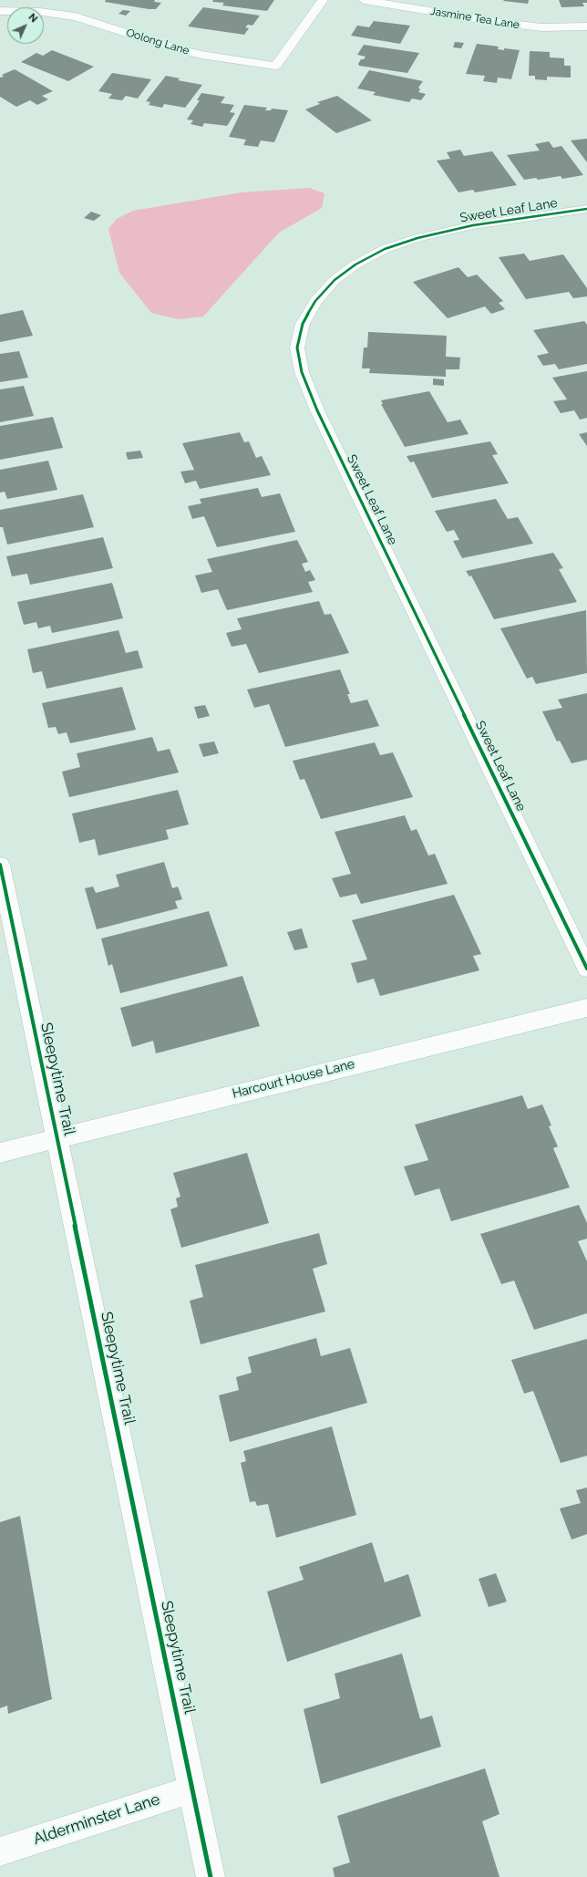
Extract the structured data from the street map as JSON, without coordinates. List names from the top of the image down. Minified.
{"streets":{"street":["Jasmine Tea Lane","Oolong Lane","Sweet Leaf Lane","Sleepytime Trail","Harcourt House Lane","Alderminster Lane"]},"crossings":[["Sleepytime Trail","Harcourt House Lane"],["Sleepytime Trail","Alderminster Lane"]],"north":"top right"}
